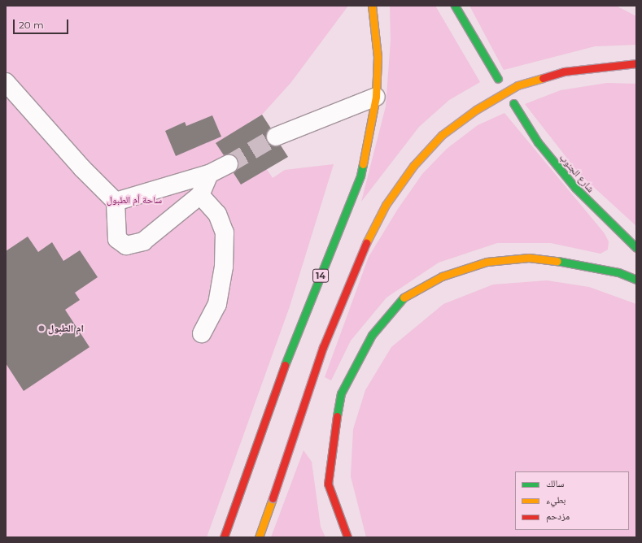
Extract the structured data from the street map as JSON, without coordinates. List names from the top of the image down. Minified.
{"streets":{"main road":["شارع الجنوب","14"]},"parks":["ساحة أم الطبول"],"places":["ام الطبول"],"legend":["سالك","بطيء","مزدحم"],"scale_bar":"20 m"}
